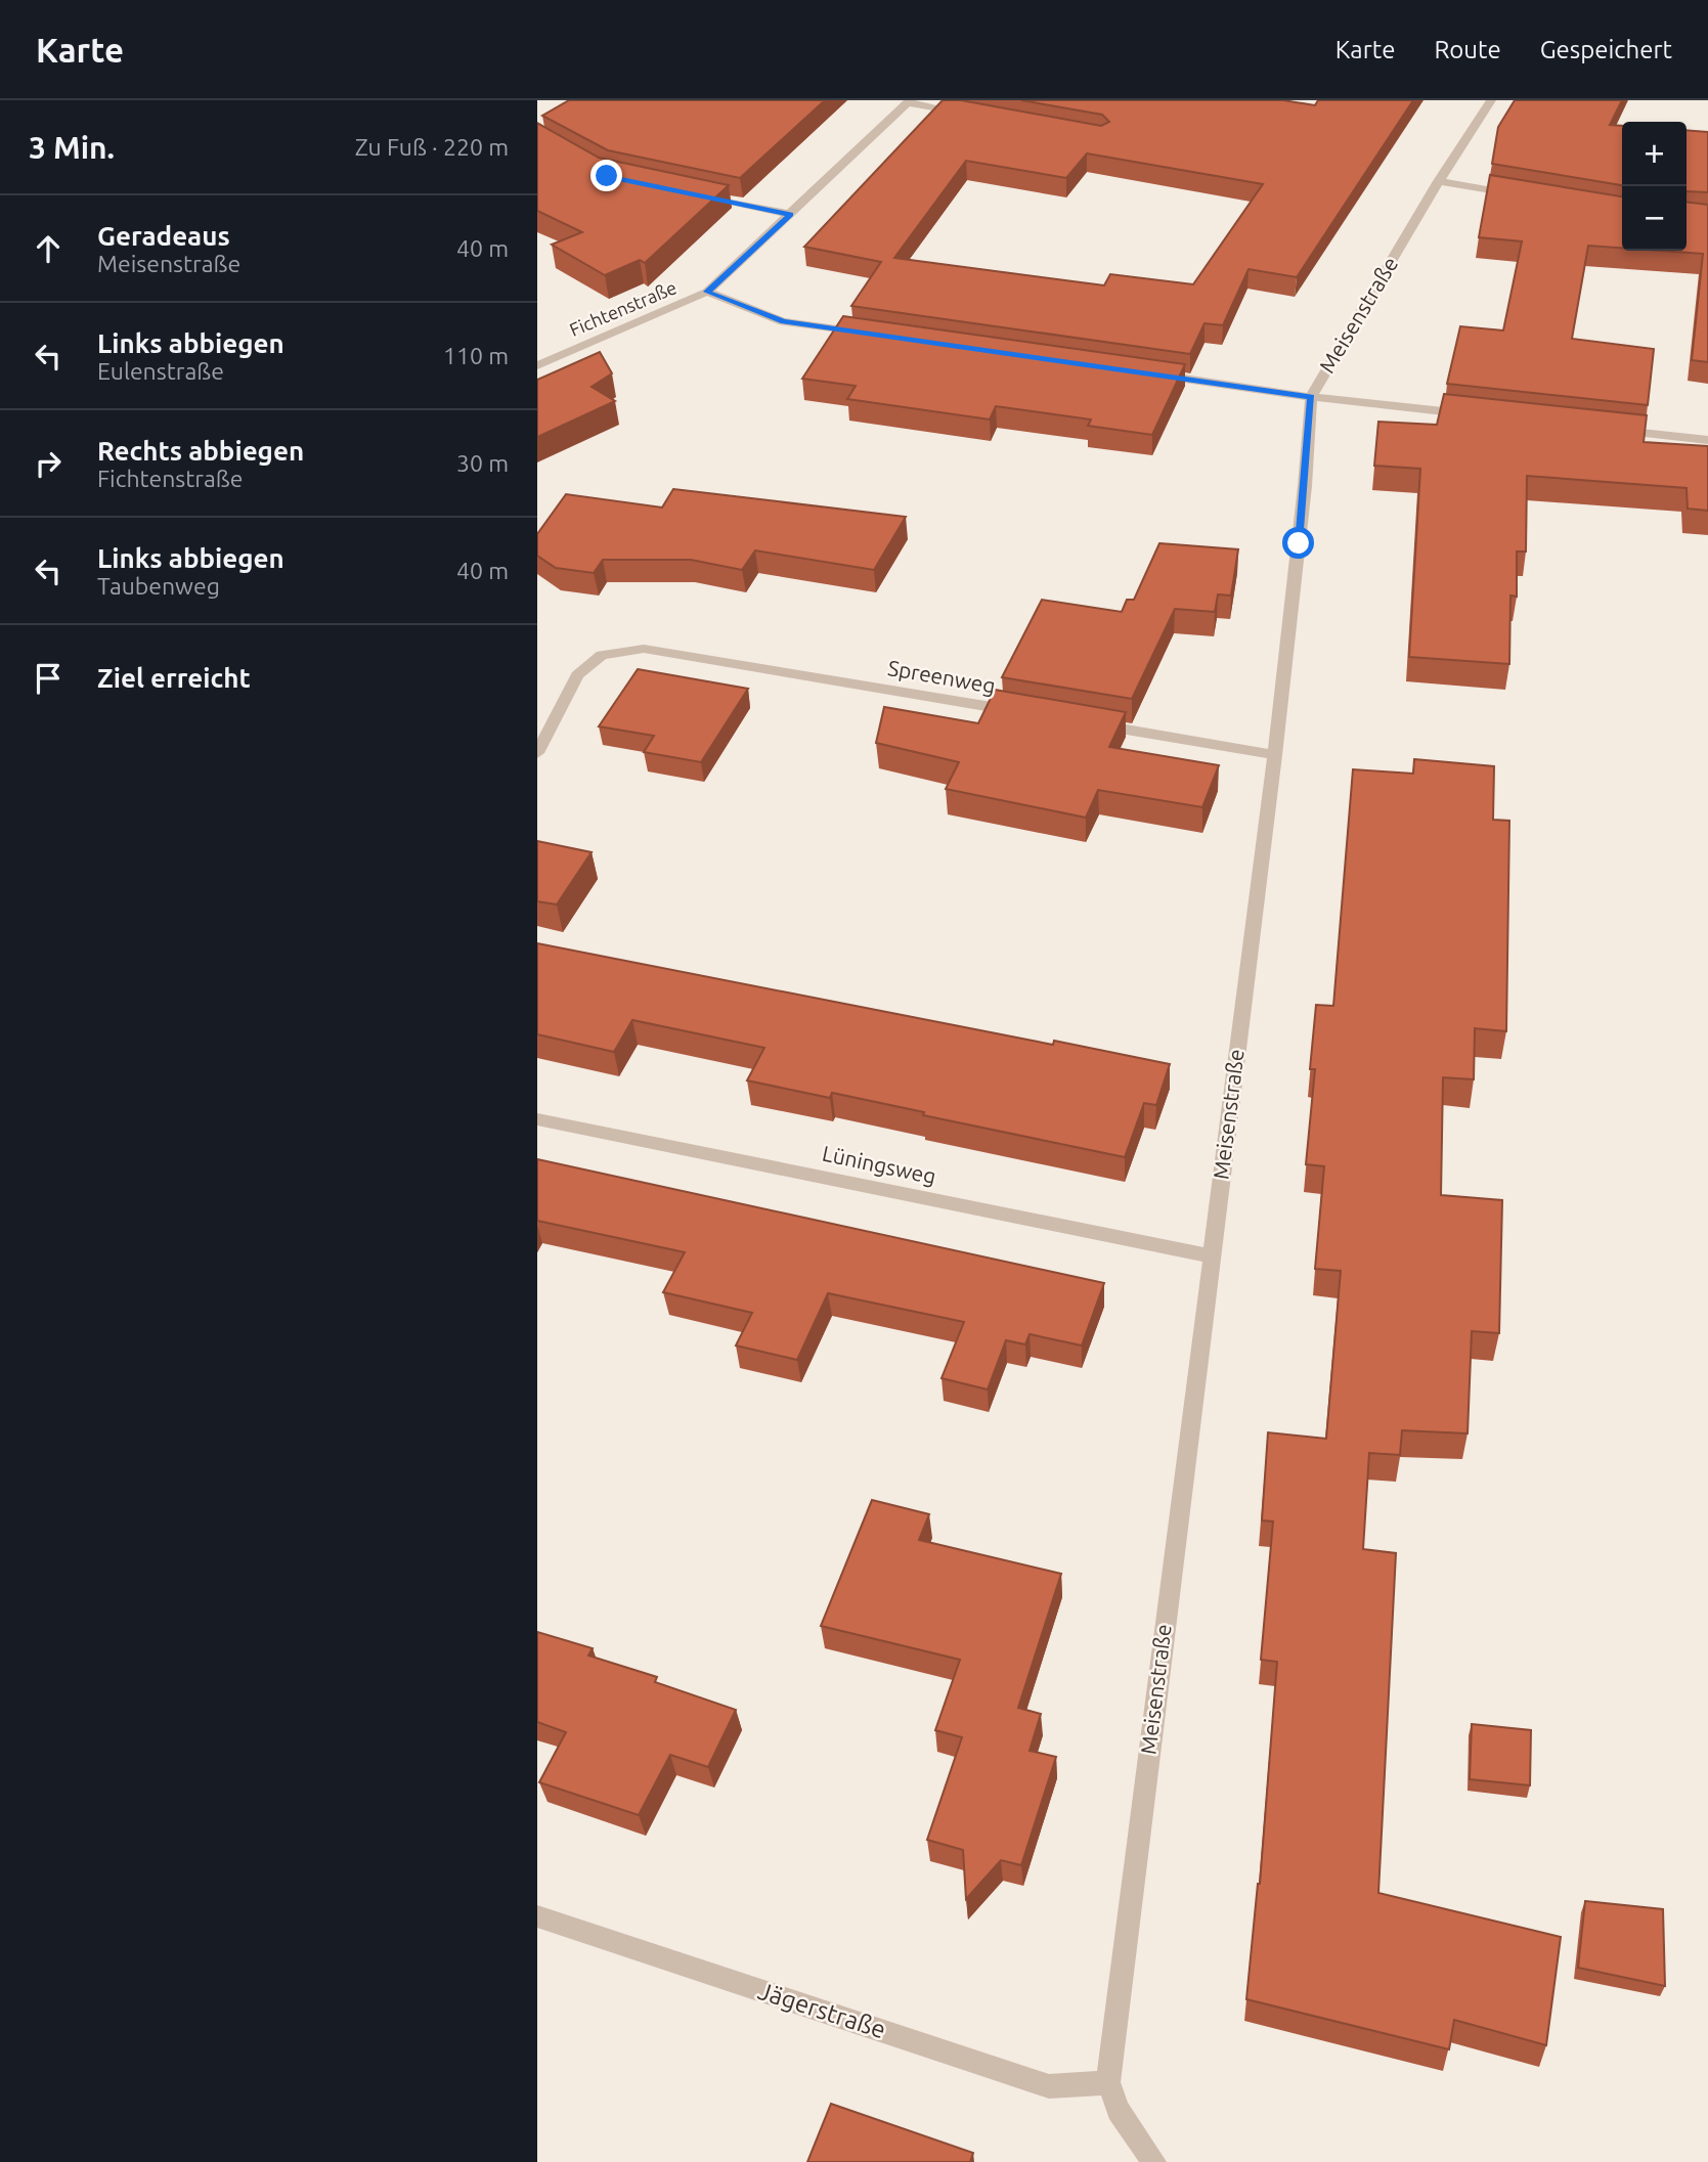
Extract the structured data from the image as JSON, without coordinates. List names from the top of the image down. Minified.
{"streets":{"street":["Fichtenstraße","Meisenstraße","Spreenweg","Lüningsweg","Jägerstraße"]},"crossings":[["Meisenstraße","Lüningsweg"],["Meisenstraße","Jägerstraße"]],"page":{"header":"Karte","nav":["Karte","Route","Gespeichert"],"heading":["3 Min.","Zu Fuß · 220 m"],"map_buttons":["+","−"],"list":[["Geradeaus","Meisenstraße","40 m"],["Links abbiegen","Eulenstraße","110 m"],["Rechts abbiegen","Fichtenstraße","30 m"],["Links abbiegen","Taubenweg","40 m"],"Ziel erreicht"]}}
